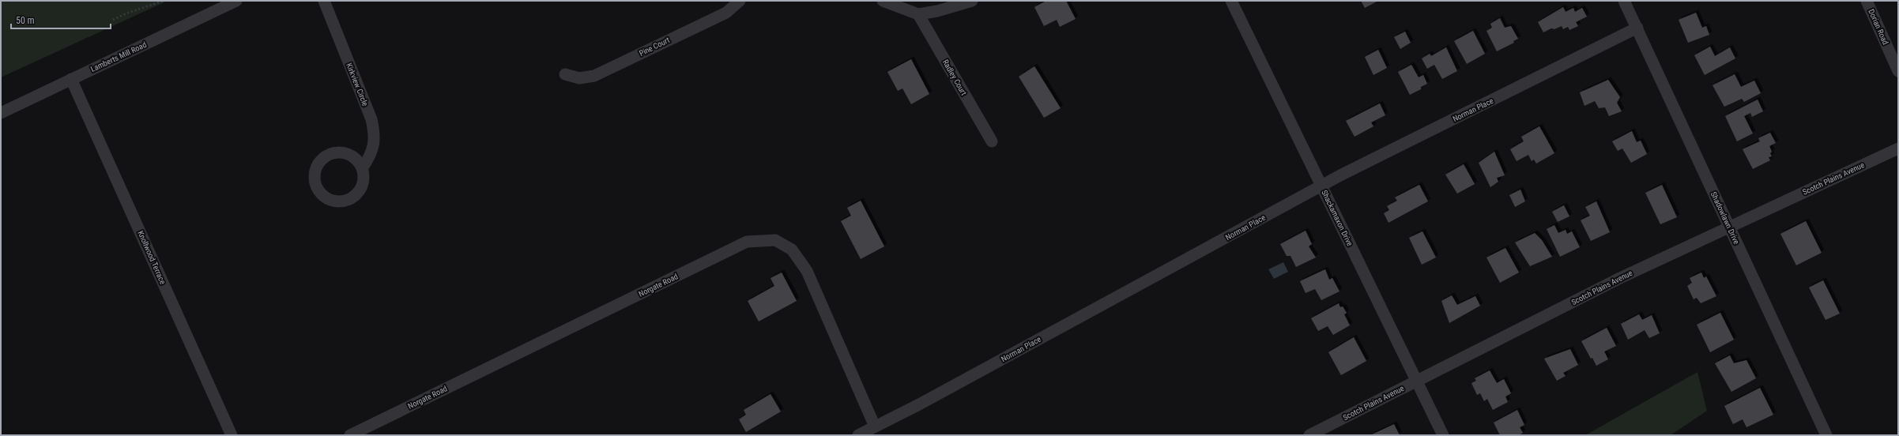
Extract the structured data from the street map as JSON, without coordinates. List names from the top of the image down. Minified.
{"streets":{"street":["Dorian Road","Pine Court","Lamberts Mill Road","Radley Court","Kirkview Circle","Norman Place","Scotch Plains Avenue","Shackamaxon Drive","Shadowlawn Drive","Knollwood Terrace","Norgate Road"]},"crossings":[["Lamberts Mill Road","Knollwood Terrace"],["Norman Place","Shackamaxon Drive"],["Norman Place","Shadowlawn Drive"],["Norman Place","Norgate Road"],["Scotch Plains Avenue","Shackamaxon Drive"],["Scotch Plains Avenue","Shadowlawn Drive"]],"scale_bar":"50 m"}
